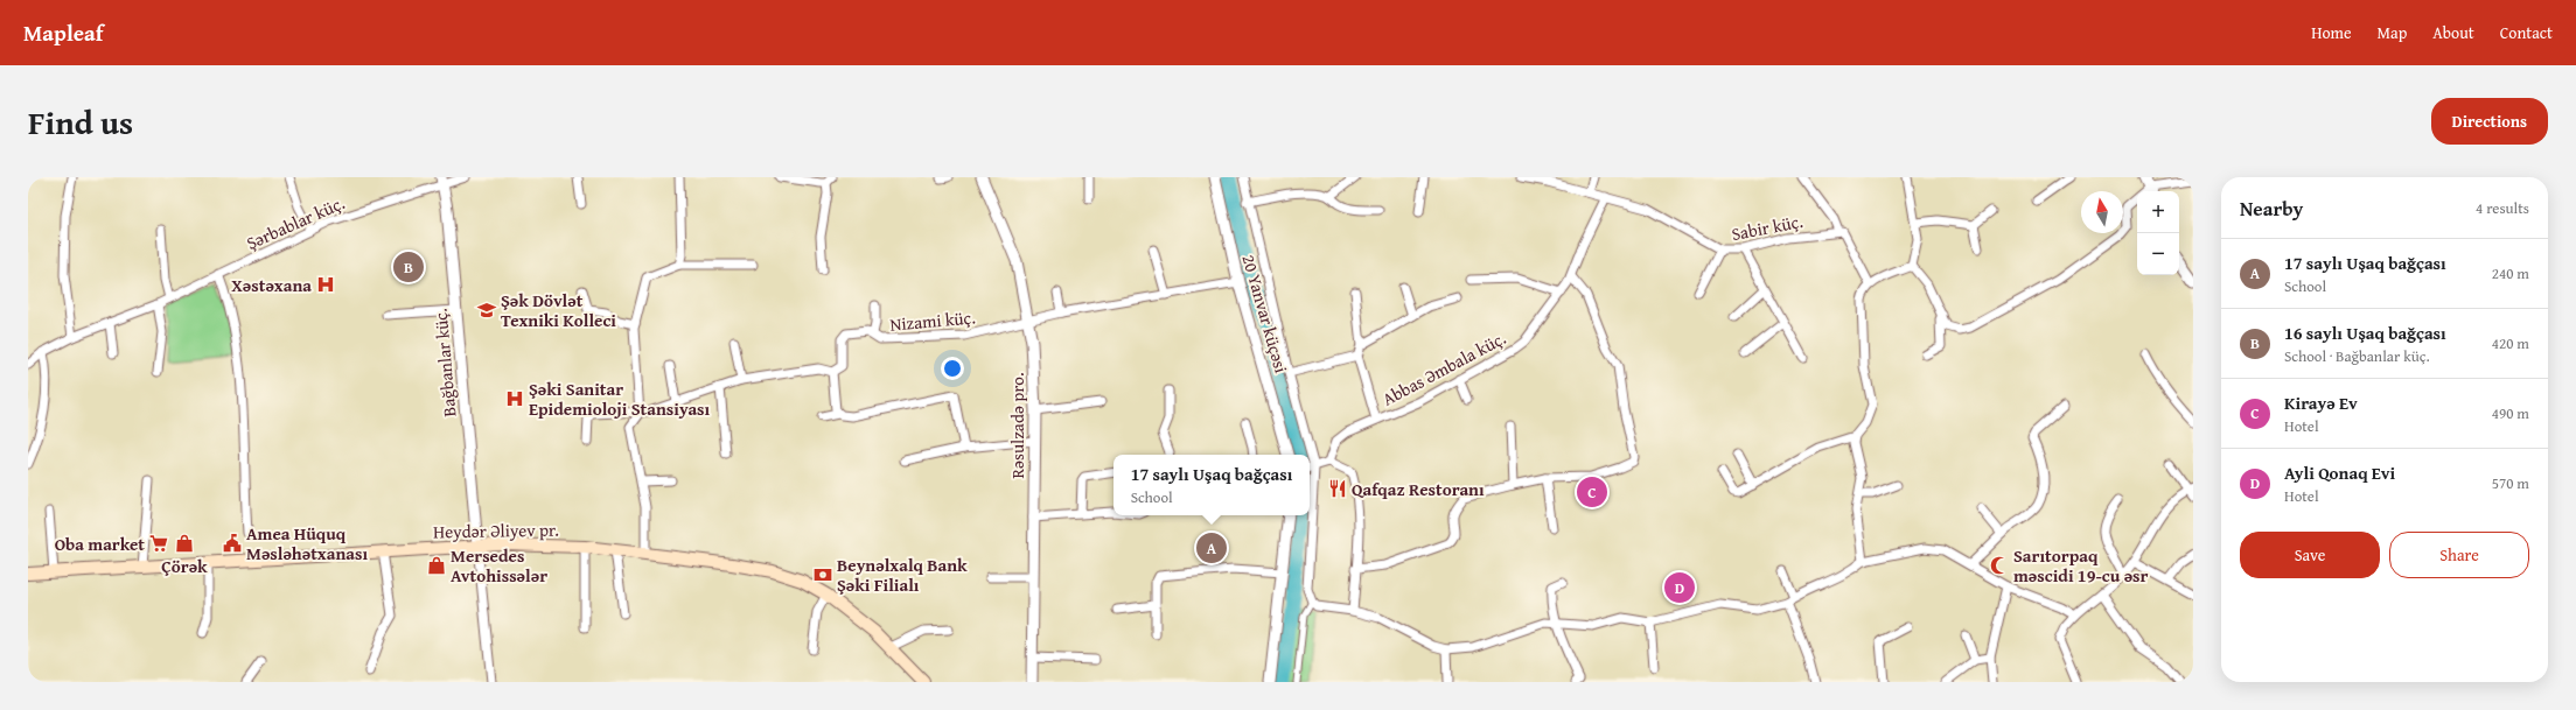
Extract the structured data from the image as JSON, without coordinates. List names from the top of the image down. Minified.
{"streets":{"main road":["Heydər Əliyev pr."],"street":["Şərbablar küç.","Sabir küç.","20 Yanvar küçəsi","Nizami küç.","Bağbanlar küç.","Abbas Əmbala küç.","Rəsulzadə pro."]},"crossings":[["Şərbablar küç.","Bağbanlar küç."],["Sabir küç.","Abbas Əmbala küç."],["20 Yanvar küçəsi","Nizami küç."],["Nizami küç.","Rəsulzadə pro."],["Bağbanlar küç.","Heydər Əliyev pr."]],"places":{"hospital":["Xəstəxana","Şəki Sanitar Epidemioloji Stansiyası"],"school or university":["Şək Dövlət Texniki Kolleci"],"restaurant":["Qafqaz Restoranı"],"supermarket":["Oba market"],"shop":["Çörək","Mersedes Avtohissələr"],"public building":["Amea Hüquq Məsləhətxanası"],"mosque":["Sarıtorpaq məscidi 19-cu əsr"],"bank":["Beynəlxalq Bank Şəki Filialı"]},"north":"top","page":{"header":"Mapleaf","nav":["Home","Map","About","Contact"],"title":"Find us","buttons":["Directions",["Save","Share"]],"heading":["Nearby","4 results"],"map_buttons":["+","−"],"list":[{"mark":"A","name":"17 saylı Uşaq bağçası","note":"School","value":"240 m"},{"mark":"B","name":"16 saylı Uşaq bağçası","note":"School · Bağbanlar küç.","value":"420 m"},{"mark":"C","name":"Kirayə Ev","note":"Hotel","value":"490 m"},{"mark":"D","name":"Ayli Qonaq Evi","note":"Hotel","value":"570 m"}],"pins":["B","C","A","D"],"popup":["17 saylı Uşaq bağçası","School"]}}
